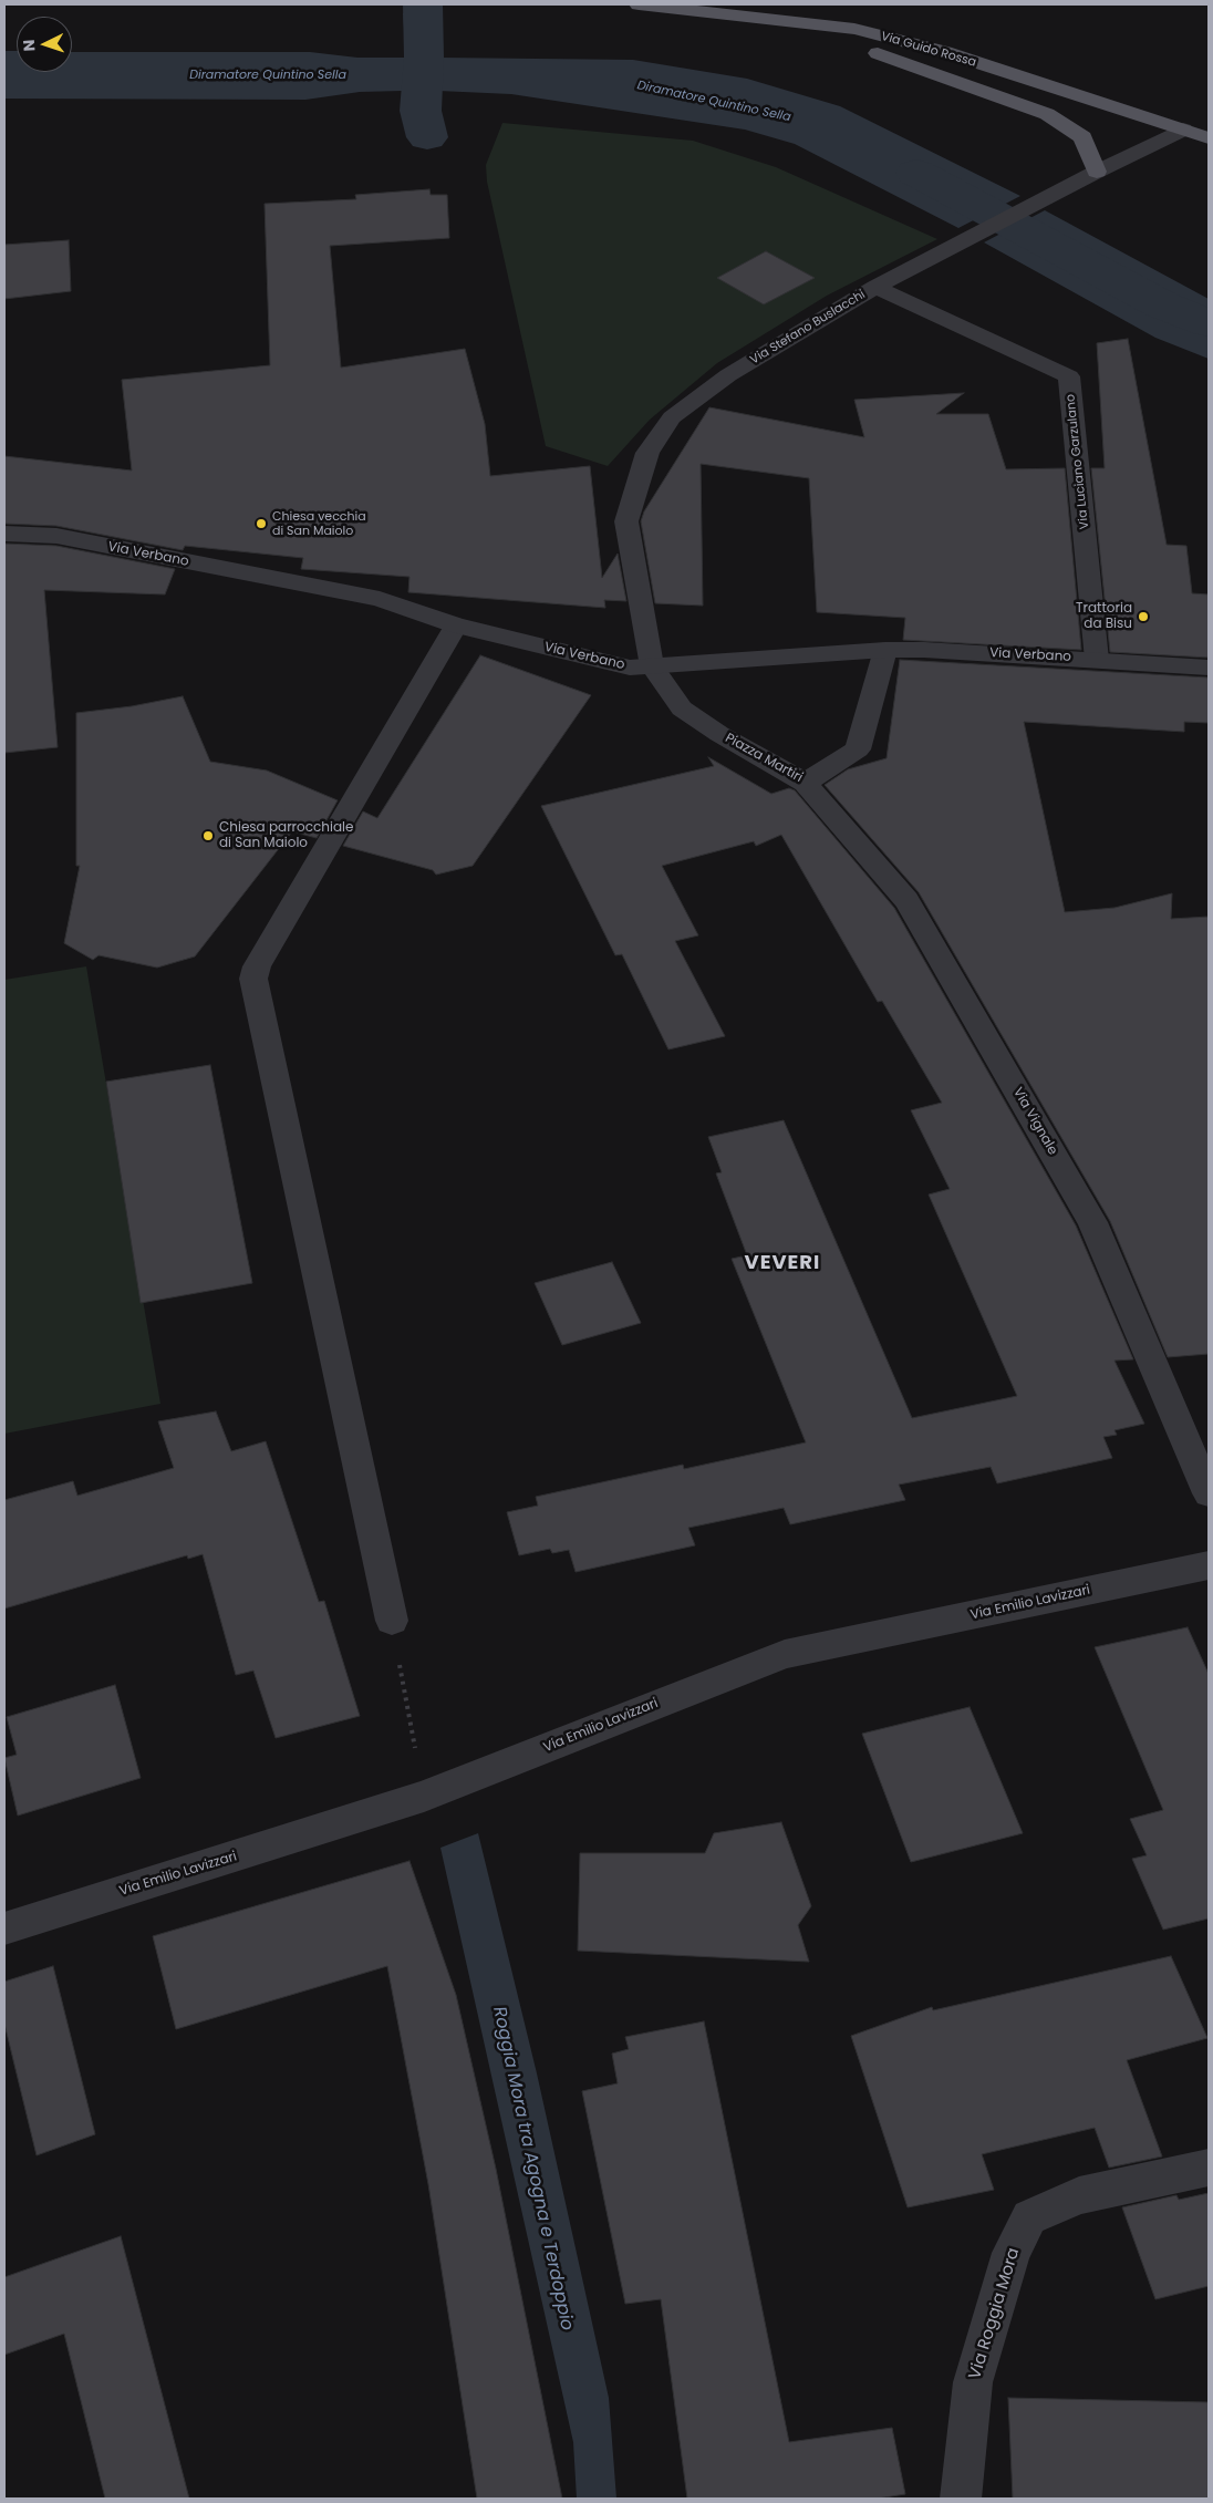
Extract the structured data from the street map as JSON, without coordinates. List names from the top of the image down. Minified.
{"streets":{"main road":["Via Guido Rossa"],"street":["Via Stefano Buslacchi","Via Luciano Garzulano","Via Verbano","Piazza Martiri","Via Vignale","Via Emilio Lavizzari","Via Roggia Mora"]},"crossings":[["Via Guido Rossa","Via Stefano Buslacchi"],["Via Stefano Buslacchi","Via Luciano Garzulano"],["Via Stefano Buslacchi","Via Verbano"],["Via Stefano Buslacchi","Piazza Martiri"],["Via Luciano Garzulano","Via Verbano"],["Via Verbano","Piazza Martiri"],["Piazza Martiri","Via Vignale"]],"districts":["VEVERI"],"water":["Diramatore Quintino Sella","Roggia Mora tra Agogna e Terdoppio"],"places":["Chiesa vecchia di San Maiolo","Trattoria da Bisu","Chiesa parrocchiale di San Maiolo"],"north":"left"}
